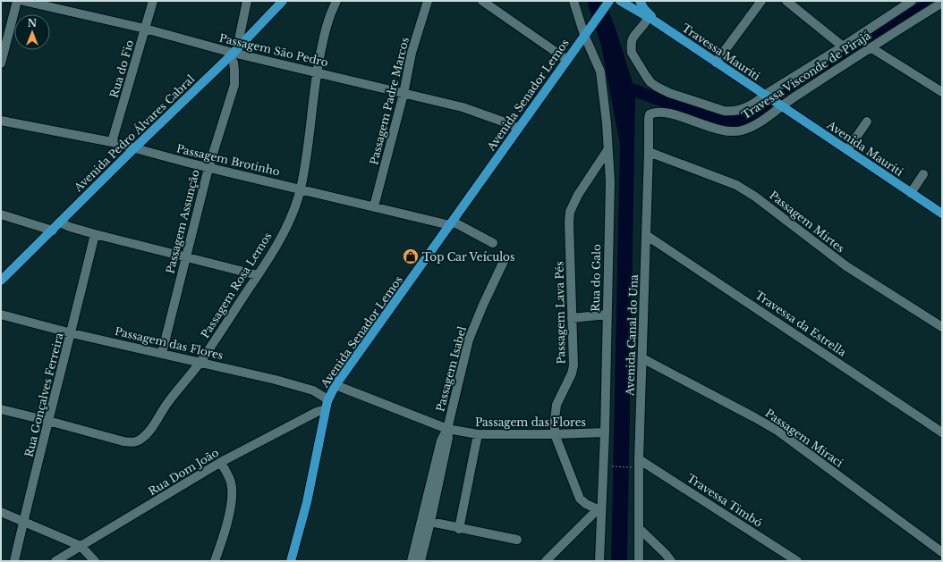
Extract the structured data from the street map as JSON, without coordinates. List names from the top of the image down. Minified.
{"streets":{"main road":["Travessa Mauriti","Avenida Senador Lemos","Avenida Pedro Álvares Cabral","Avenida Mauriti"],"street":["Passagem São Pedro","Rua do Fio","Travessa Visconde de Pirajá","Passagem Padre Marcos","Passagem Brotinho","Passagem Assunção","Passagem Mirtes","Rua do Galo","Passagem Rosa Lemos","Passagem Lava Pés","Travessa da Estrella","Avenida Canal do Una","Passagem das Flores","Passagem Isabel","Rua Gonçalves Ferreira","Passagem Miraci","Rua Dom João","Travessa Timbó"]},"crossings":[["Passagem São Pedro","Rua do Fio"],["Passagem São Pedro","Avenida Senador Lemos"],["Passagem São Pedro","Passagem Padre Marcos"],["Passagem São Pedro","Avenida Pedro Álvares Cabral"],["Passagem São Pedro","Passagem Assunção"],["Passagem São Pedro","Passagem Rosa Lemos"],["Travessa Mauriti","Travessa Visconde de Pirajá"],["Travessa Mauriti","Avenida Mauriti"],["Rua do Fio","Passagem Brotinho"],["Travessa Visconde de Pirajá","Avenida Mauriti"],["Travessa Visconde de Pirajá","Avenida Canal do Una"],["Avenida Senador Lemos","Passagem Brotinho"],["Avenida Senador Lemos","Rua do Galo"],["Avenida Senador Lemos","Passagem das Flores"],["Avenida Senador Lemos","Rua Dom João"],["Passagem Padre Marcos","Passagem Brotinho"],["Avenida Pedro Álvares Cabral","Passagem Brotinho"],["Avenida Pedro Álvares Cabral","Passagem Assunção"],["Passagem Brotinho","Passagem Assunção"],["Passagem Brotinho","Passagem Rosa Lemos"],["Passagem Assunção","Passagem das Flores"],["Passagem Mirtes","Avenida Canal do Una"],["Rua do Galo","Passagem Lava Pés"],["Rua do Galo","Passagem das Flores"],["Passagem Rosa Lemos","Passagem das Flores"],["Passagem Rosa Lemos","Rua Gonçalves Ferreira"],["Passagem Lava Pés","Passagem das Flores"],["Travessa da Estrella","Avenida Canal do Una"],["Avenida Canal do Una","Passagem Miraci"],["Avenida Canal do Una","Travessa Timbó"],["Passagem das Flores","Passagem Isabel"],["Passagem das Flores","Rua Gonçalves Ferreira"],["Passagem das Flores","Rua Dom João"]],"places":{"shop":["Top Car Veículos"]},"north":"top"}
